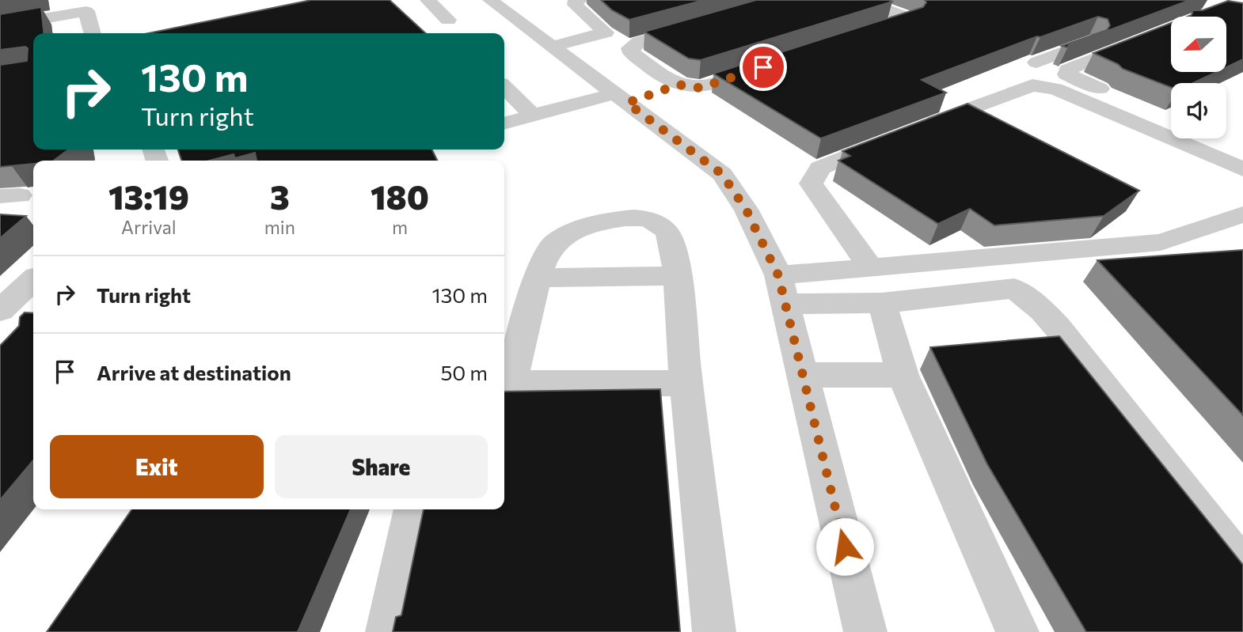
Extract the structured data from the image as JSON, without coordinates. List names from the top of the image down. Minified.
{"north":"left","page":{"turn":["130 m","Turn right"],"eta":["13:19","Arrival","3","min","180","m"],"list":[{"name":"Turn right","value":"130 m"},{"name":"Arrive at destination","value":"50 m"}],"buttons":["Exit","Share"]}}
